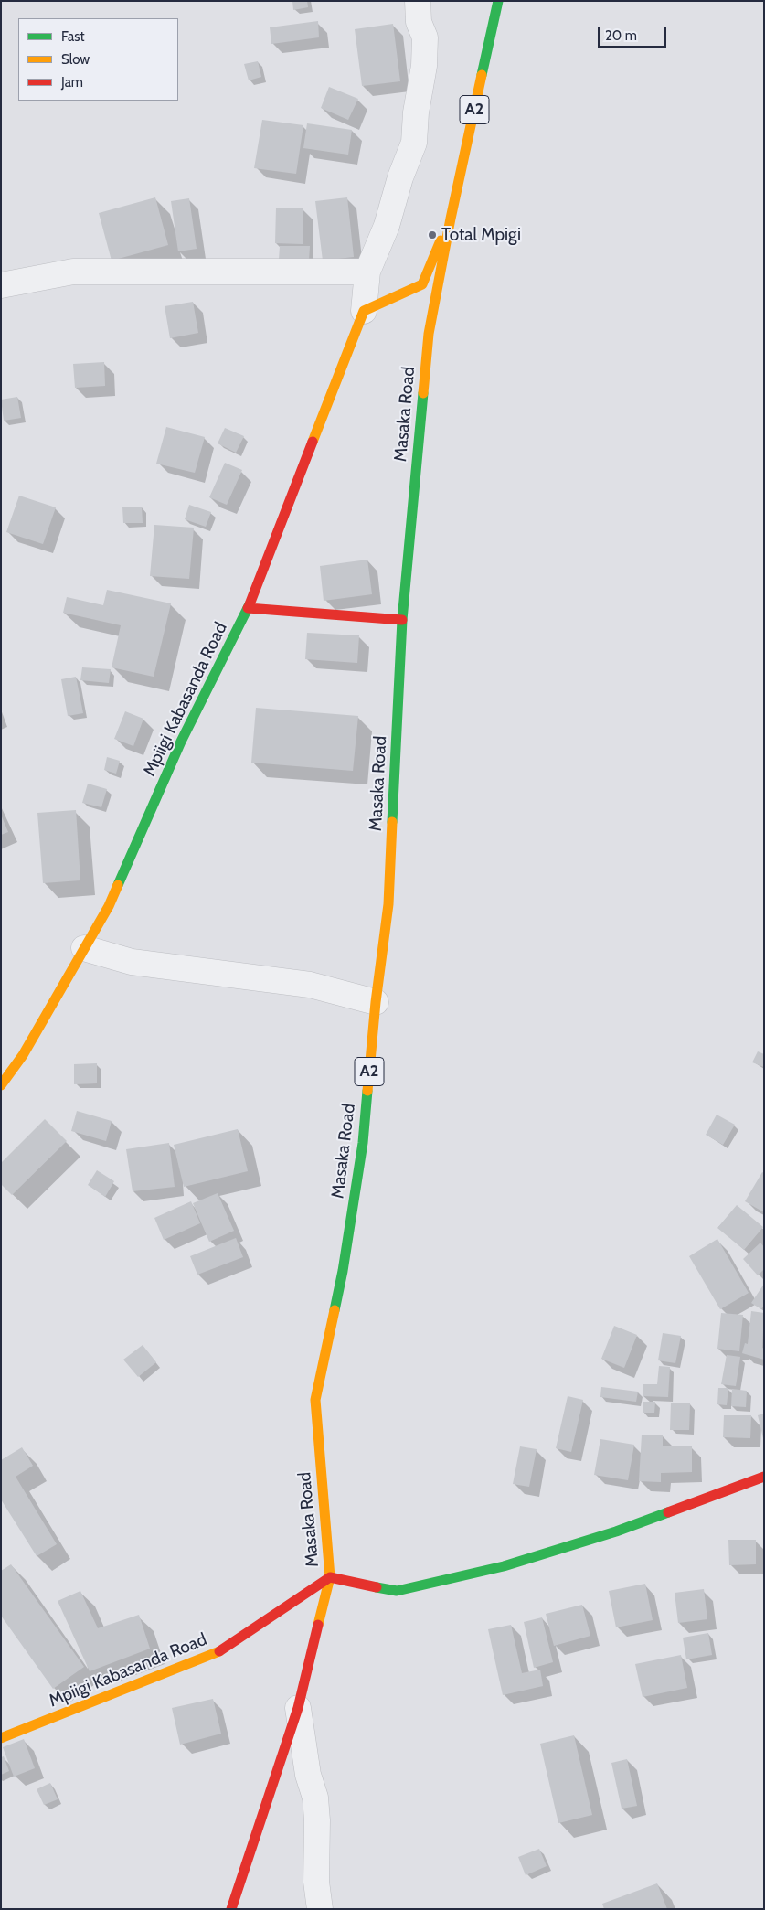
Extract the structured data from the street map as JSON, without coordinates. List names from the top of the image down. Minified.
{"streets":{"main road":["A2","Masaka Road","Mpiigi Kabasanda Road"]},"crossings":[["A2","Masaka Road"],["Masaka Road","Mpiigi Kabasanda Road"]],"places":["Total Mpigi"],"legend":["Fast","Slow","Jam"],"scale_bar":"20 m"}
